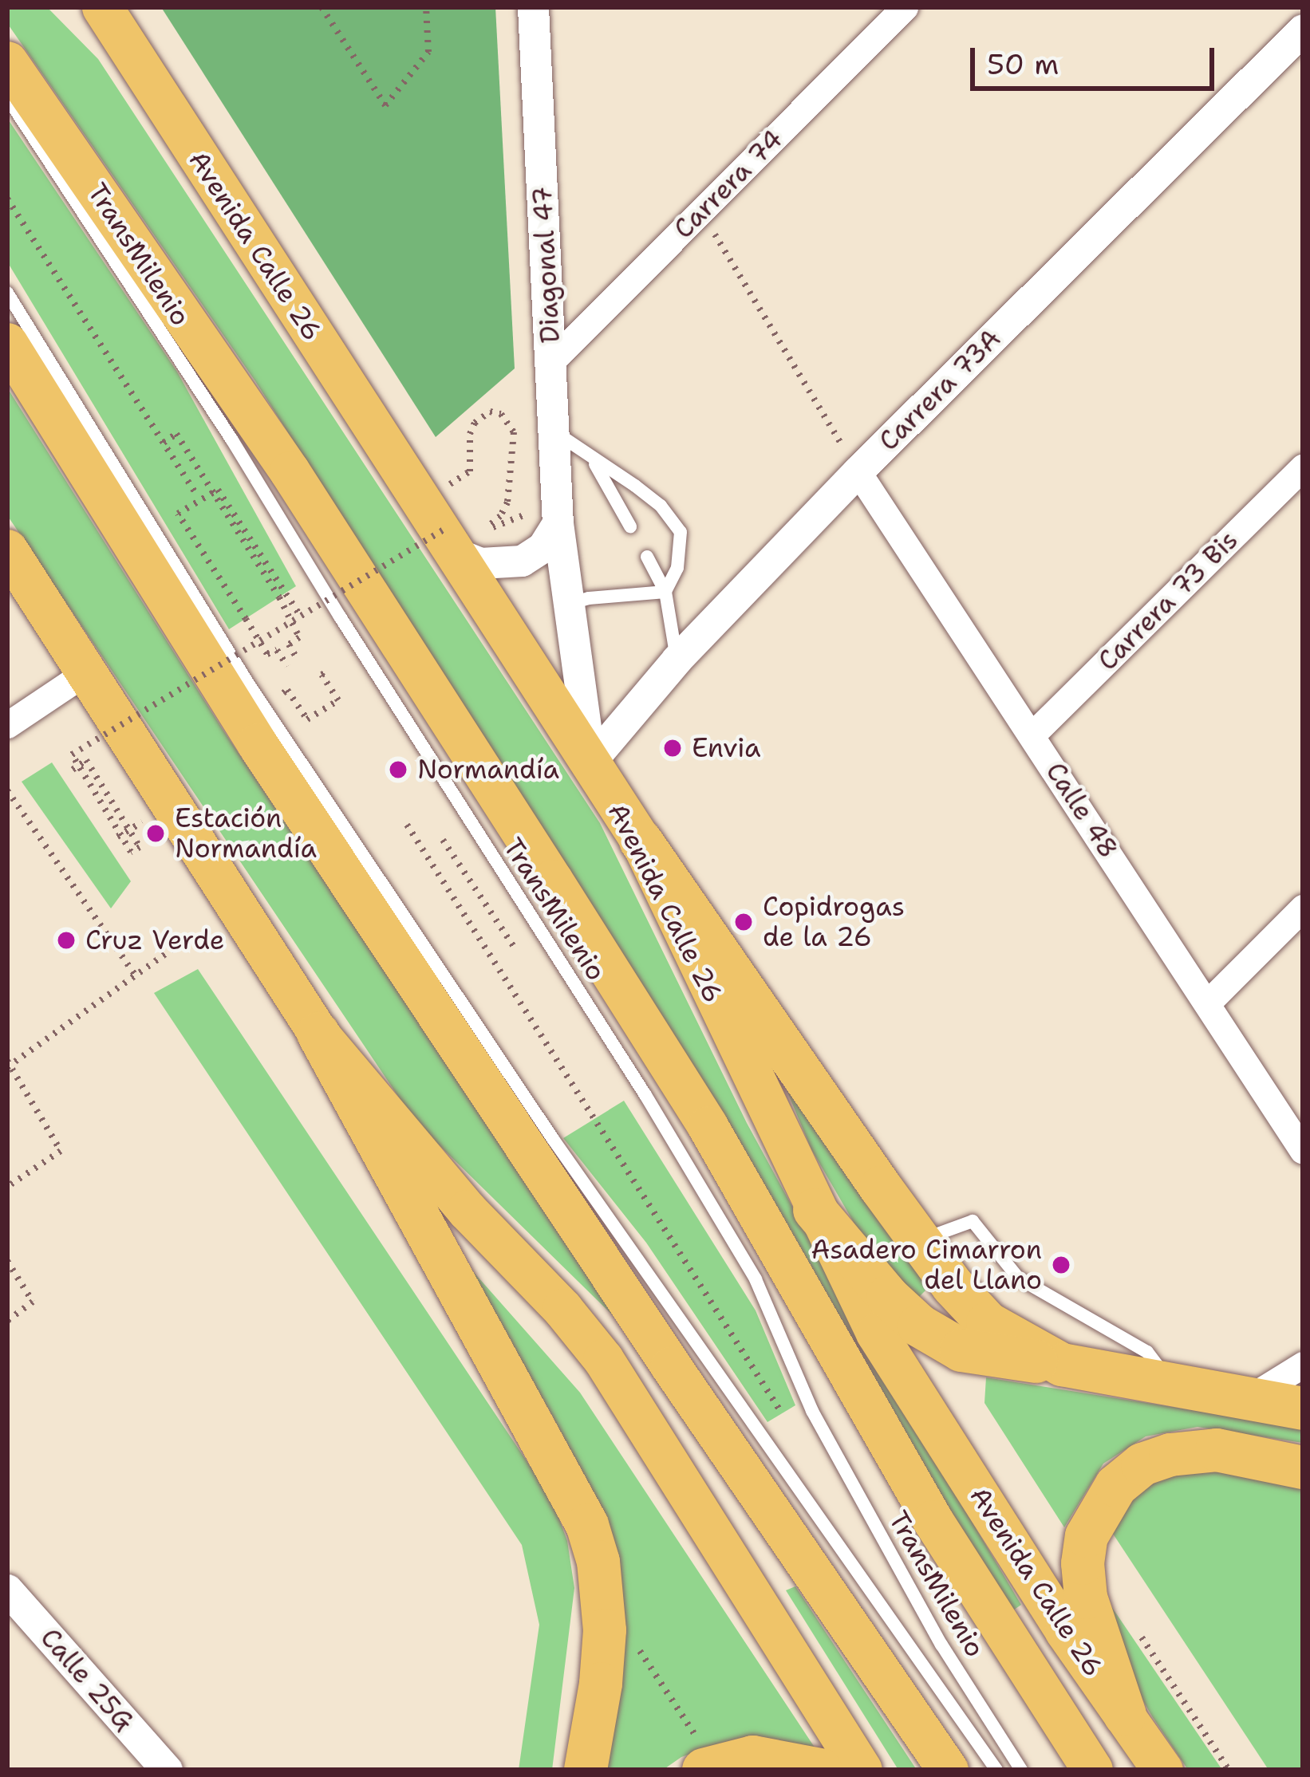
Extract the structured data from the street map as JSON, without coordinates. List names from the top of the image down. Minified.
{"streets":{"main road":["Avenida Calle 26"],"street":["Carrera 74","Diagonal 47","Carrera 73A","Carrera 73 Bis","Calle 48","Calle 25G"],"lane":["TransMilenio"]},"crossings":[["Carrera 74","Diagonal 47"],["Avenida Calle 26","Diagonal 47"],["Avenida Calle 26","Carrera 73A"],["Diagonal 47","Carrera 73A"],["Carrera 73A","Calle 48"],["Carrera 73 Bis","Calle 48"]],"places":["Envia","Normandía","Estación Normandía","Copidrogas de la 26","Cruz Verde","Asadero Cimarron del Llano"],"scale_bar":"50 m"}
